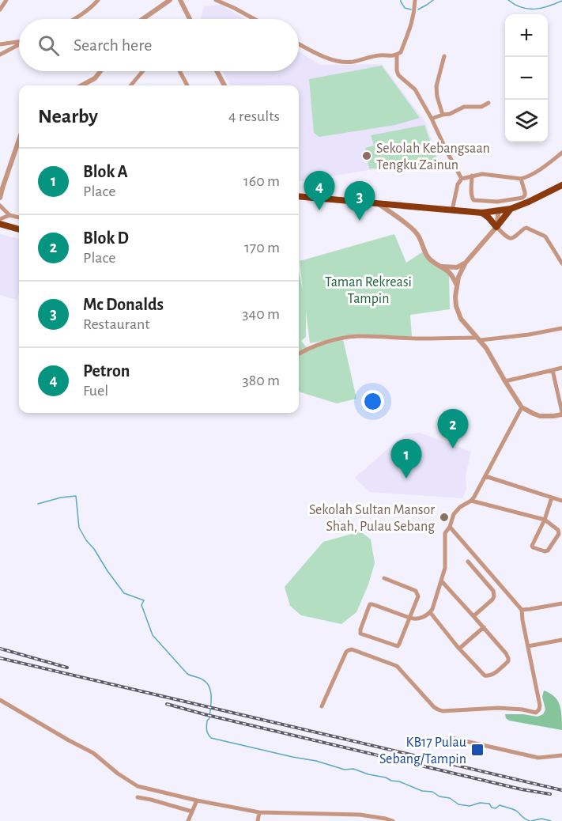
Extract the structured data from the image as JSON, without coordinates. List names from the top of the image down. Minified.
{"parks":["Taman Rekreasi Tampin"],"places":{"other":["Sekolah Kebangsaan Tengku Zainun","Sekolah Sultan Mansor Shah, Pulau Sebang"],"transit":["KB17 Pulau Sebang/Tampin"]},"page":{"map_buttons":["+","−"],"search":"Search here","heading":["Nearby","4 results"],"list":[{"mark":"1","name":"Blok A","note":"Place","value":"160 m"},{"mark":"2","name":"Blok D","note":"Place","value":"170 m"},{"mark":"3","name":"Mc Donalds","note":"Restaurant","value":"340 m"},{"mark":"4","name":"Petron","note":"Fuel","value":"380 m"}],"pins":["4","3","2","1"]}}
